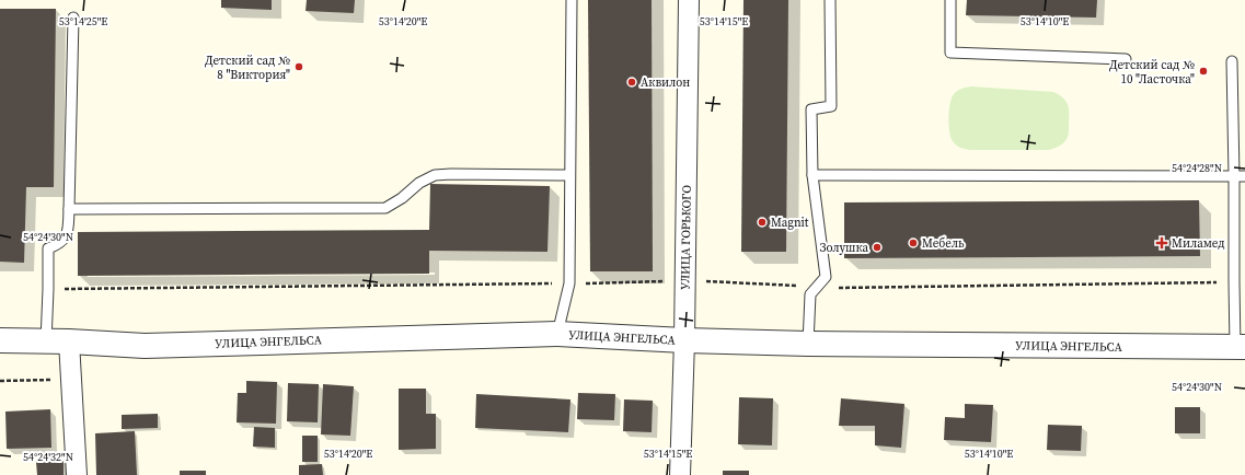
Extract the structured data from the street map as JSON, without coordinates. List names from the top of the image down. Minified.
{"streets":{"street":["УЛИЦА ГОРЬКОГО","УЛИЦА ЭНГЕЛЬСА"]},"crossings":[["УЛИЦА ГОРЬКОГО","УЛИЦА ЭНГЕЛЬСА"]],"places":{"other":["Детский сад № 8 \"Виктория\"","Детский сад № 10 \"Ласточка\"","Аквилон","Magnit","Мебель","Золушка"],"health":["Миламед"]},"coordinates":["53°14'25\"E","53°14'20\"E","53°14'15\"E","53°14'10\"E","54°24'28\"N","54°24'30\"N","54°24'32\"N"]}
